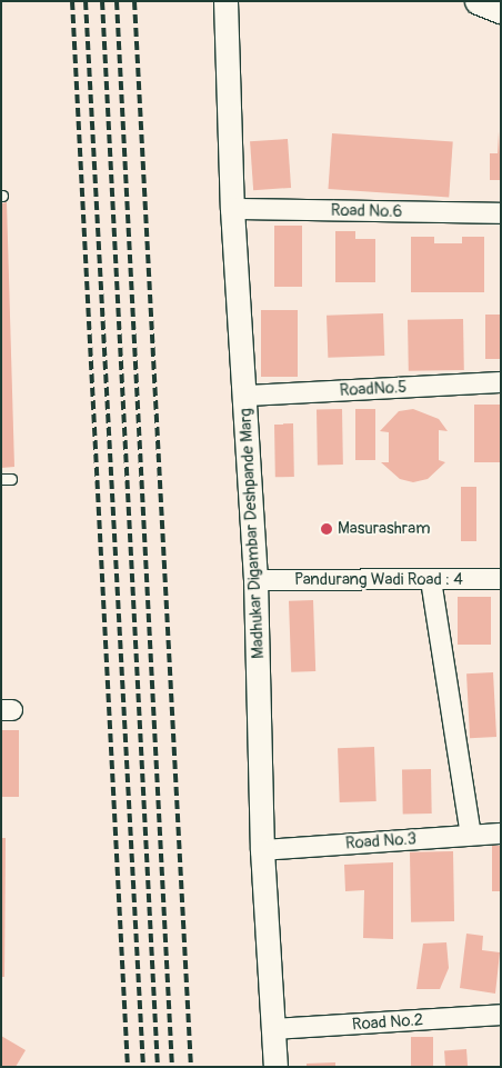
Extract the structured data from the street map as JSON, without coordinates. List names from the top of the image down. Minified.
{"streets":{"street":["Road No.6","RoadNo.5","Madhukar Digambar Deshpande Marg","Pandurang Wadi Road : 4","Road No.3","Road No.2"]},"crossings":[["Road No.6","Madhukar Digambar Deshpande Marg"],["RoadNo.5","Madhukar Digambar Deshpande Marg"],["Madhukar Digambar Deshpande Marg","Pandurang Wadi Road : 4"],["Madhukar Digambar Deshpande Marg","Road No.3"],["Madhukar Digambar Deshpande Marg","Road No.2"]],"places":["Masurashram"]}
